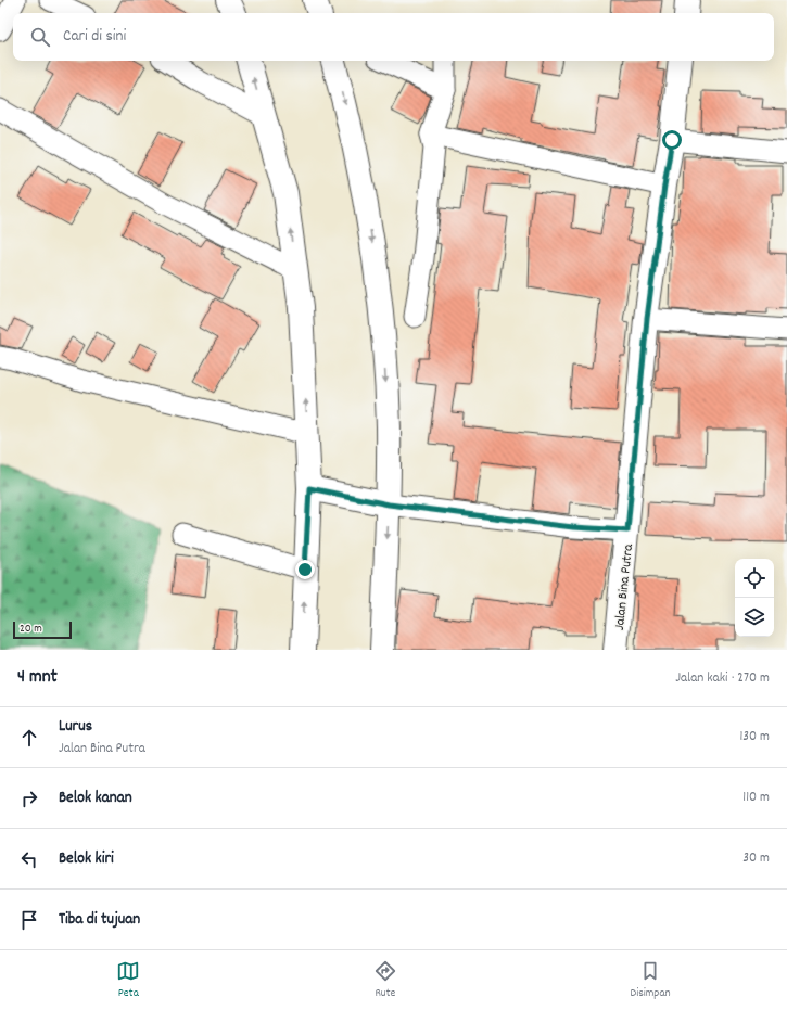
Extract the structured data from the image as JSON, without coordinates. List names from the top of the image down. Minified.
{"streets":{"main road":["Jalan Bina Putra"]},"scale_bar":"20 m","page":{"search":"Cari di sini","scale":"20 m","heading":["4 mnt","Jalan kaki · 270 m"],"list":[["Lurus","Jalan Bina Putra","130 m"],["Belok kanan","110 m"],["Belok kiri","30 m"],"Tiba di tujuan"],"nav":["Peta","Rute","Disimpan"]}}
